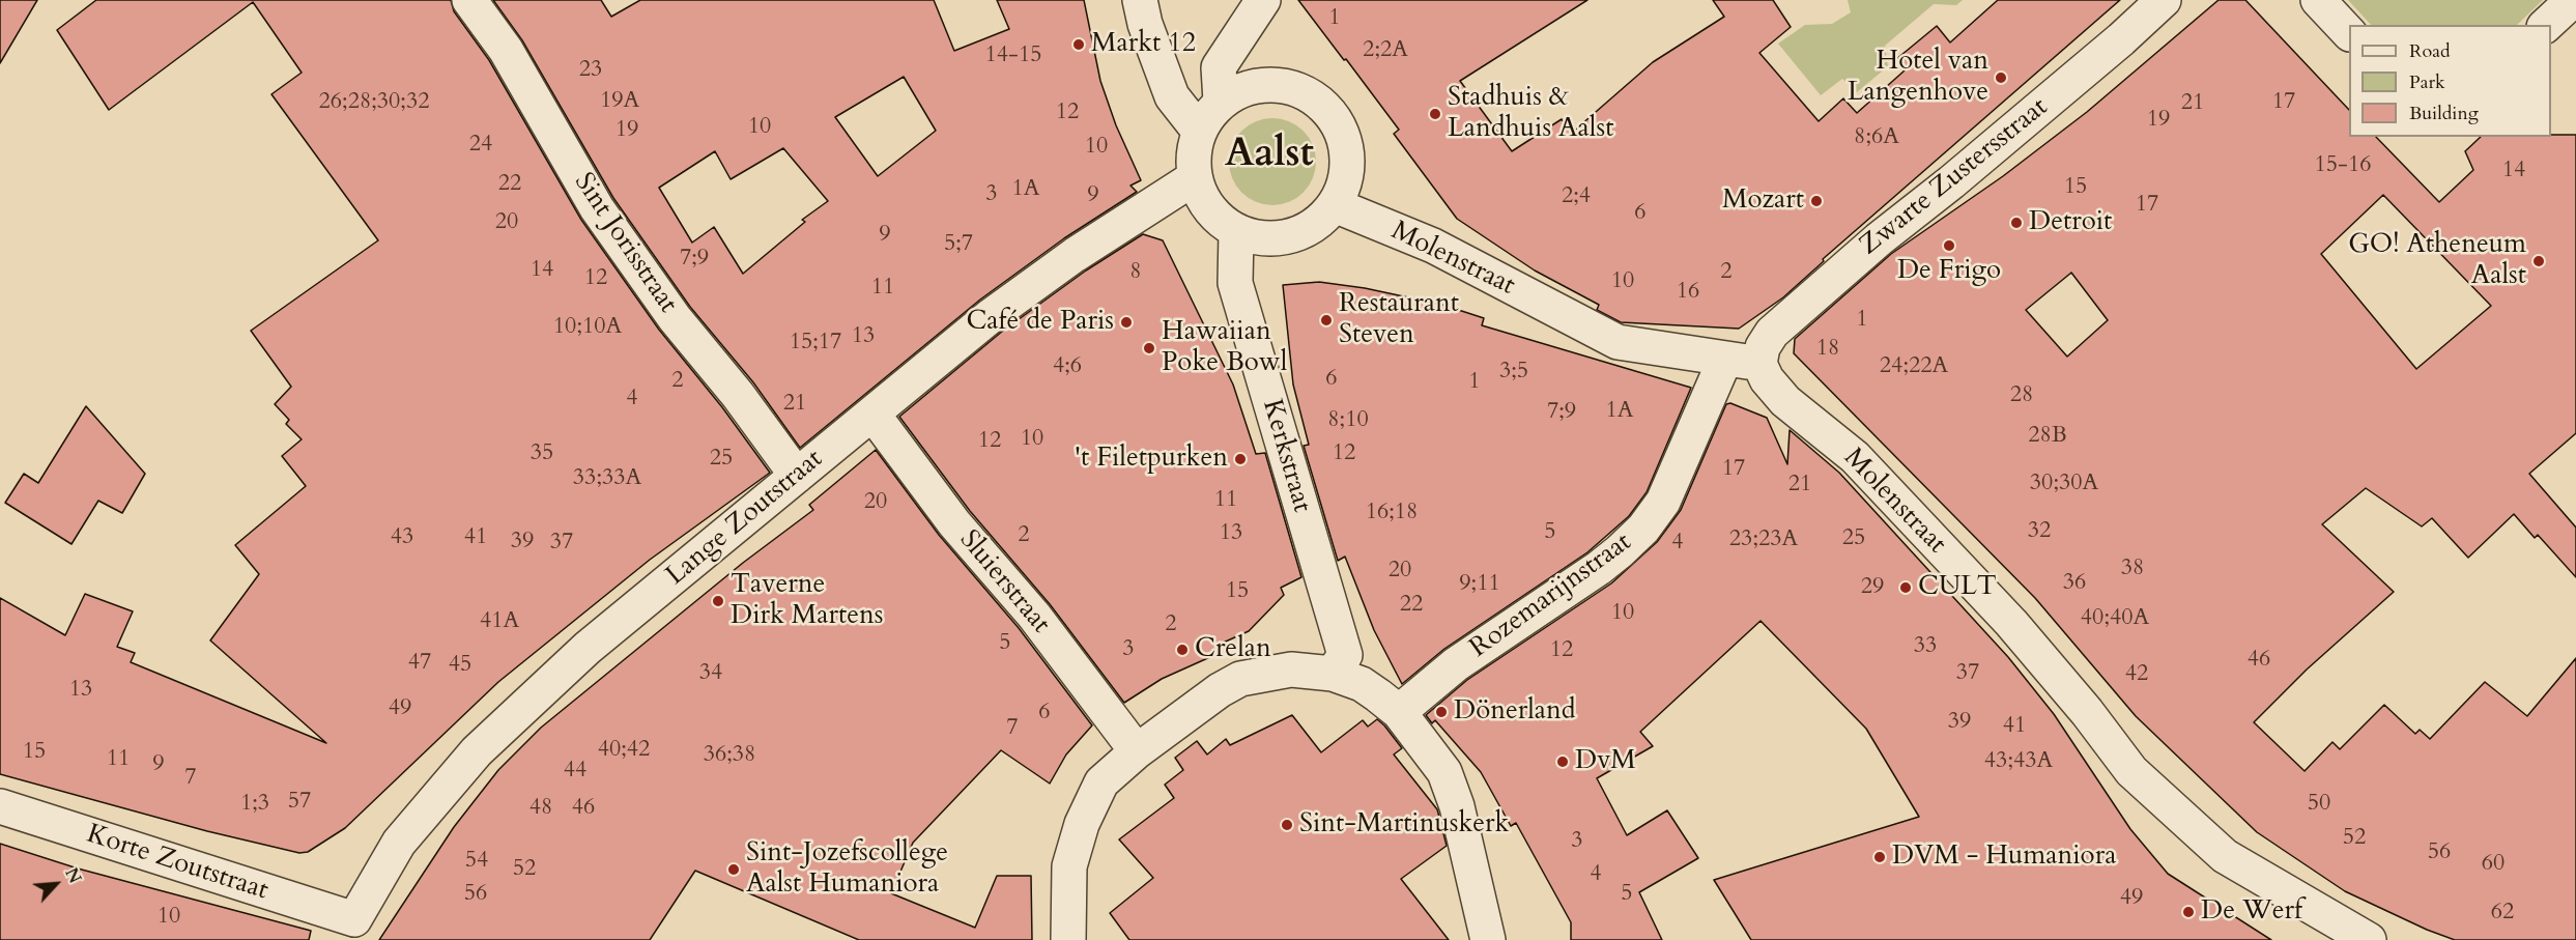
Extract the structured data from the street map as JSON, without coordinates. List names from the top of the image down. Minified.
{"streets":{"street":["Zwarte Zustersstraat","Sint Jorisstraat","Molenstraat","Kerkstraat","Lange Zoutstraat","Sluierstraat","Rozemarijnstraat","Korte Zoutstraat"]},"crossings":[["Zwarte Zustersstraat","Molenstraat"],["Sint Jorisstraat","Lange Zoutstraat"],["Molenstraat","Kerkstraat"],["Molenstraat","Lange Zoutstraat"],["Molenstraat","Rozemarijnstraat"],["Kerkstraat","Lange Zoutstraat"],["Lange Zoutstraat","Sluierstraat"],["Lange Zoutstraat","Korte Zoutstraat"]],"districts":["Aalst"],"places":["Markt 12","Hotel van Langenhove","Stadhuis & Landhuis Aalst","Mozart","Detroit","De Frigo","GO! Atheneum Aalst","Restaurant Steven","Café de Paris","Hawaiian Poke Bowl","'t Filetpurken","CULT","Taverne Dirk Martens","Crelan","Dönerland","DvM","Sint-Martinuskerk","DVM - Humaniora","Sint-Jozefscollege Aalst Humaniora","De Werf"],"house_numbers":["1","2;2A","14-15","23","19A","26;28;30;32","17","21","12","19","10","19","8;6A","24","10","15-16","14","22","15","1A","3","9","2;4","17","6","20","9","5;7","7;9","14","8","2","12","10","11","16","1","10;10A","13","15;17","18","4;6","24;22A","3;5","6","2","1","28","4","21","1A","7;9","8;10","28B","10","12","35","12","25","17","33;33A","30;30A","21","11","20","16;18","32","5","13","2","43","41","25","23;23A","39","37","4","38","20","36","9;11","29","15","22","10","40;40A","41A","2","5","33","3","12","46","47","45","34","37","42","13","49","6","39","41","7","40;42","15","36;38","11","43;43A","9","44","7","57","1;3","50","48","46","52","3","56","54","60","52","4","56","5","49","62","10"],"legend":["Road","Park","Building"],"north":"top right"}
